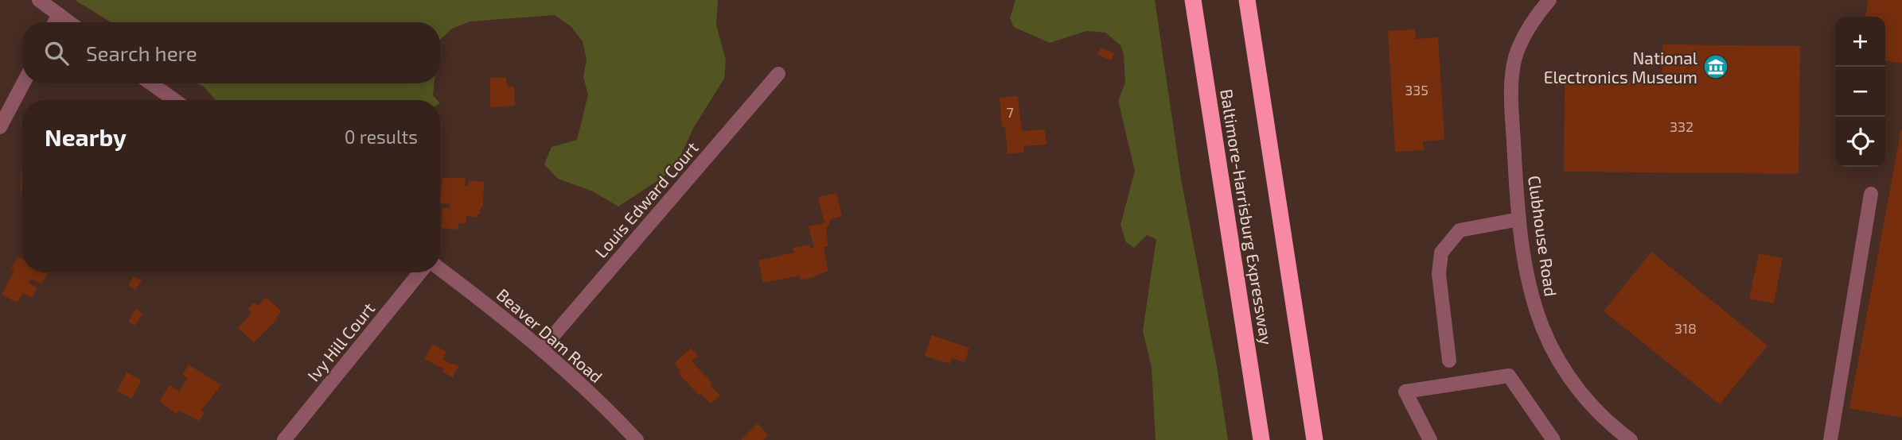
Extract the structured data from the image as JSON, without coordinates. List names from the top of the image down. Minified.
{"streets":{"highway":["Baltimore-Harrisburg Expressway"],"street":["Louis Edward Court","Clubhouse Road","Beaver Dam Road","Ivy Hill Court"]},"crossings":[["Louis Edward Court","Beaver Dam Road"]],"places":{"museum":["National Electronics Museum"]},"house_numbers":["335","7","332","318"],"page":{"map_buttons":["+","−"],"search":"Search here","heading":["Nearby","0 results"]}}
